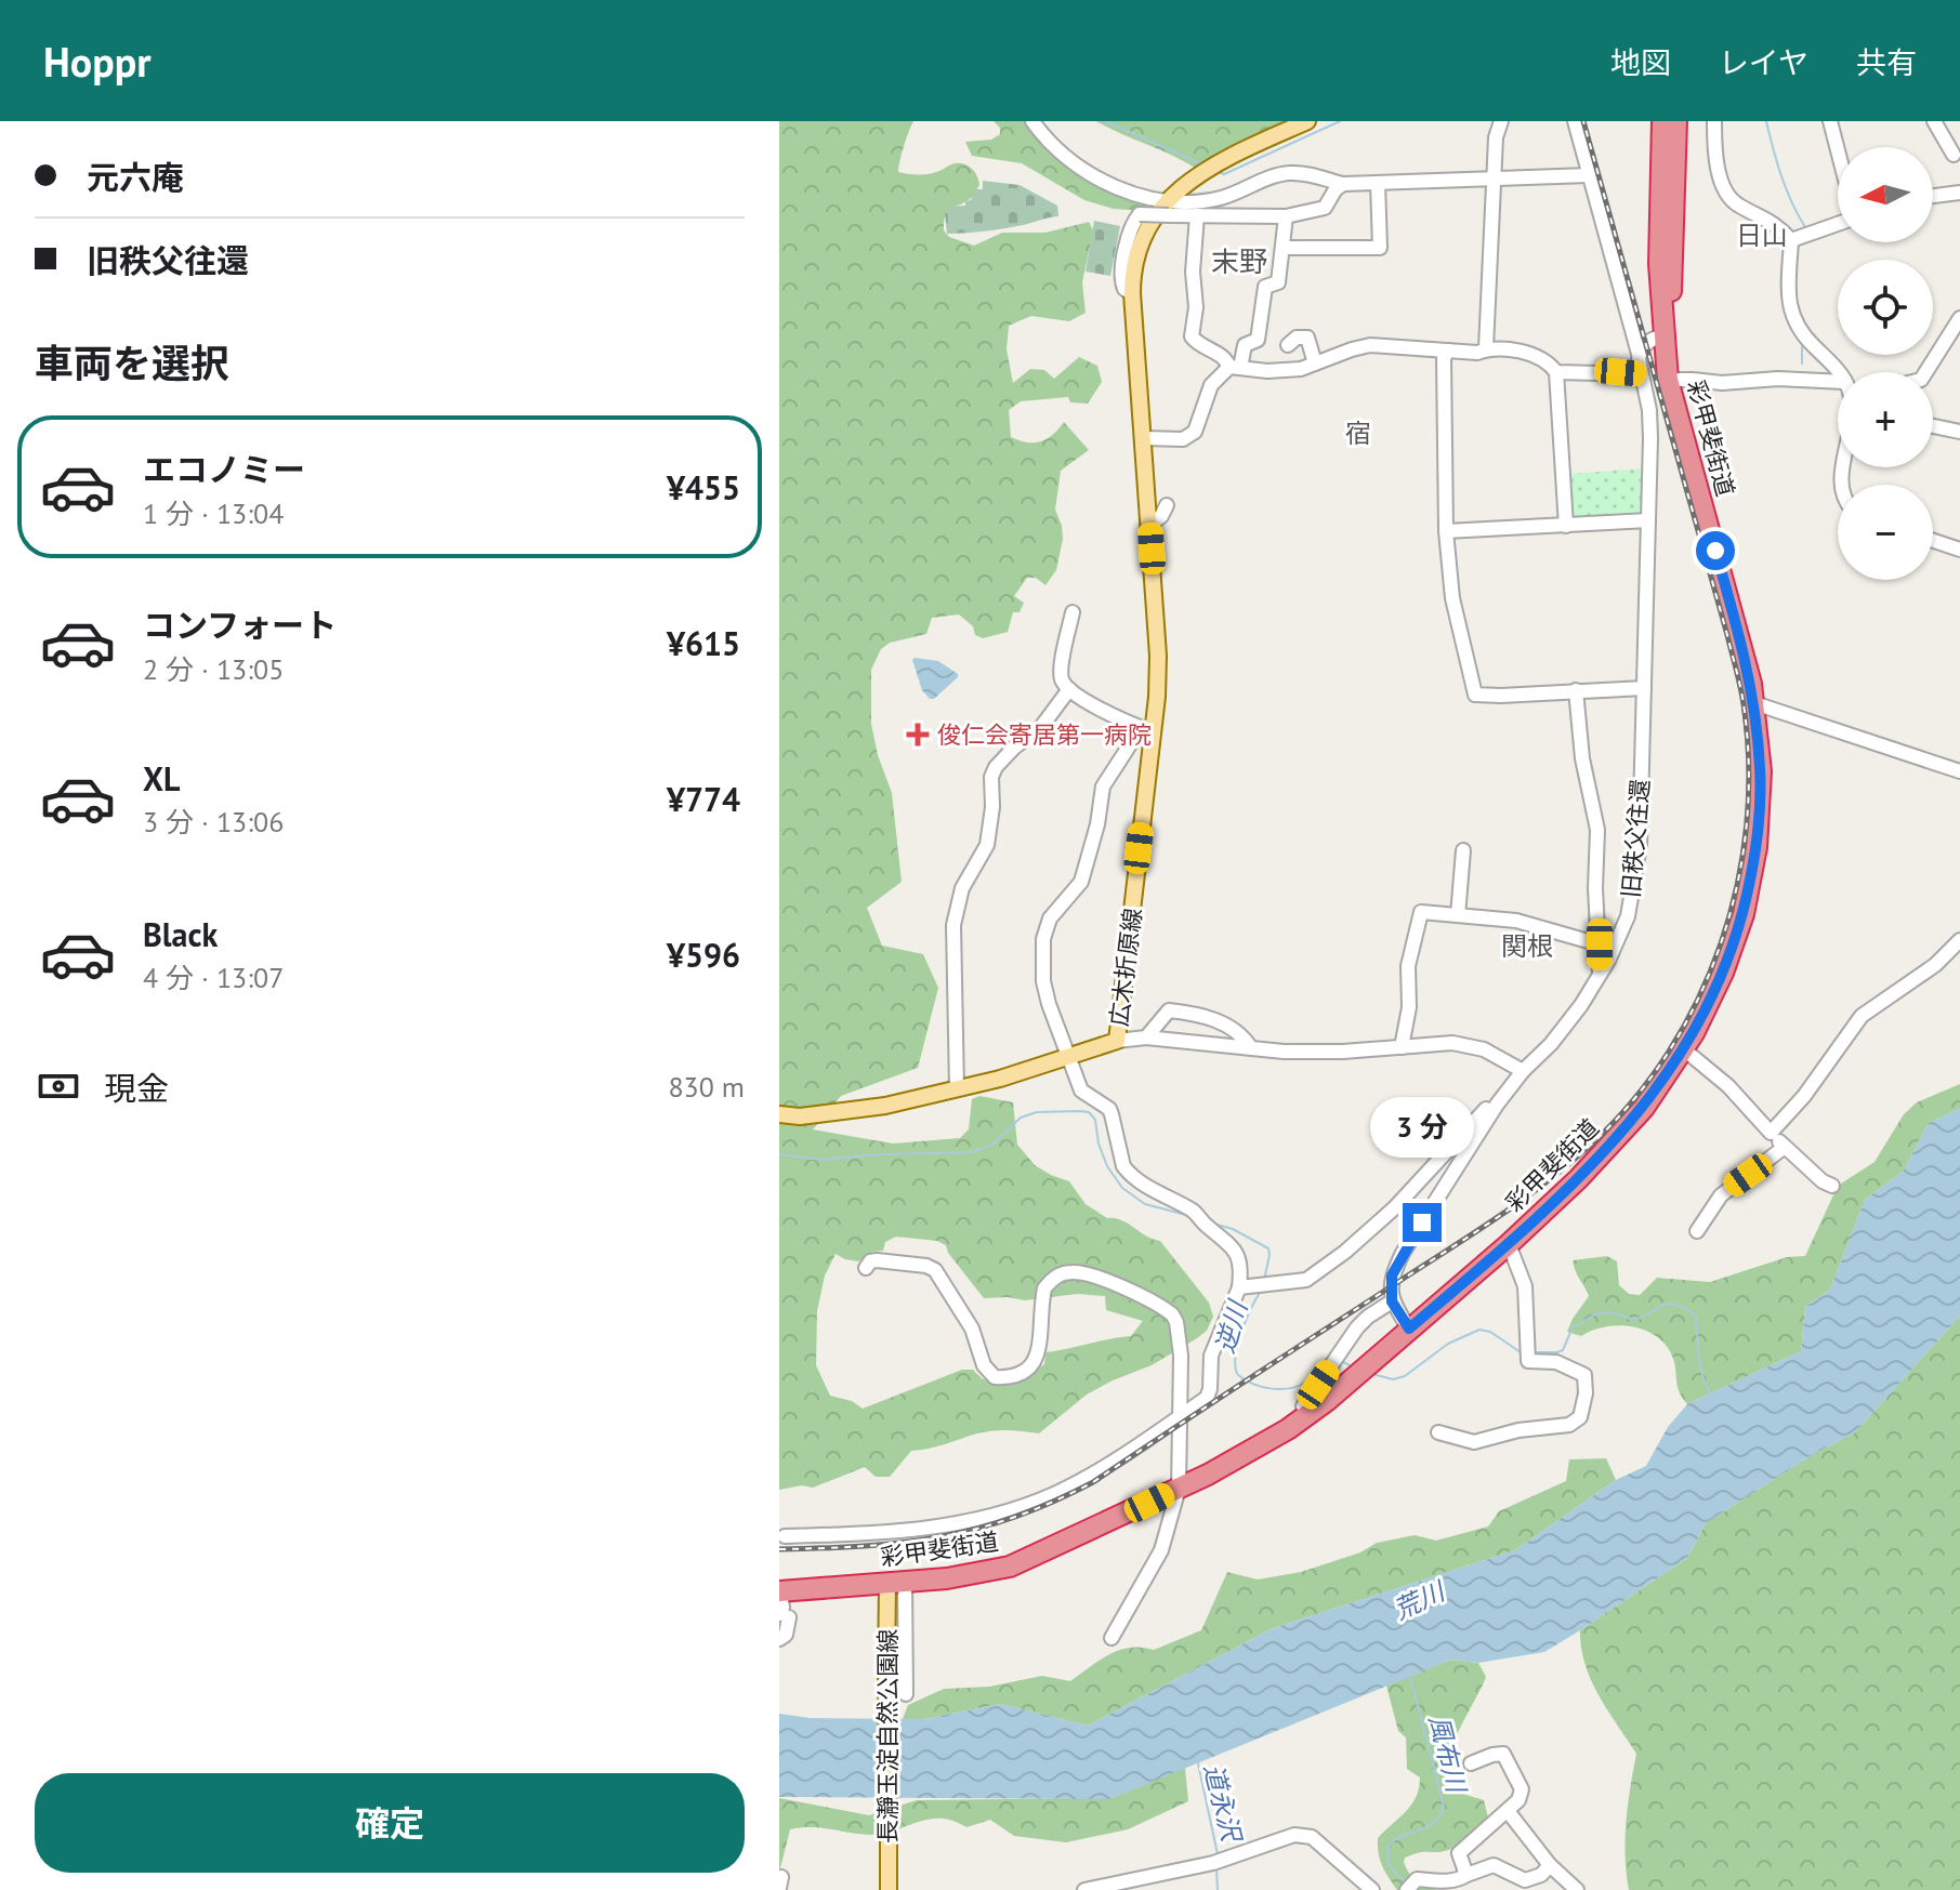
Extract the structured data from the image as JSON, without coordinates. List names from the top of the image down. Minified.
{"streets":{"highway":["彩甲斐街道"],"main road":["広木折原線","長瀞玉淀自然公園線"],"street":["旧秩父往還"]},"crossings":[["彩甲斐街道","長瀞玉淀自然公園線"]],"districts":["日山","末野","宿","関根"],"water":["逆川","荒川","風布川","道永沢"],"places":{"health":["俊仁会寄居第一病院"]},"north":"left","page":{"header":"Hoppr","nav":["地図","レイヤ","共有"],"banner":["元六庵","旧秩父往還"],"map_buttons":["+","−"],"heading":"車両を選択","list":[{"name":"エコノミー","note":"1 分 · 13:04","value":"¥455"},{"name":"コンフォート","note":"2 分 · 13:05","value":"¥615"},{"name":"XL","note":"3 分 · 13:06","value":"¥774"},{"name":"Black","note":"4 分 · 13:07","value":"¥596"}],"pay":["現金","830 m"],"bubble":"3 分","buttons":"確定"}}
